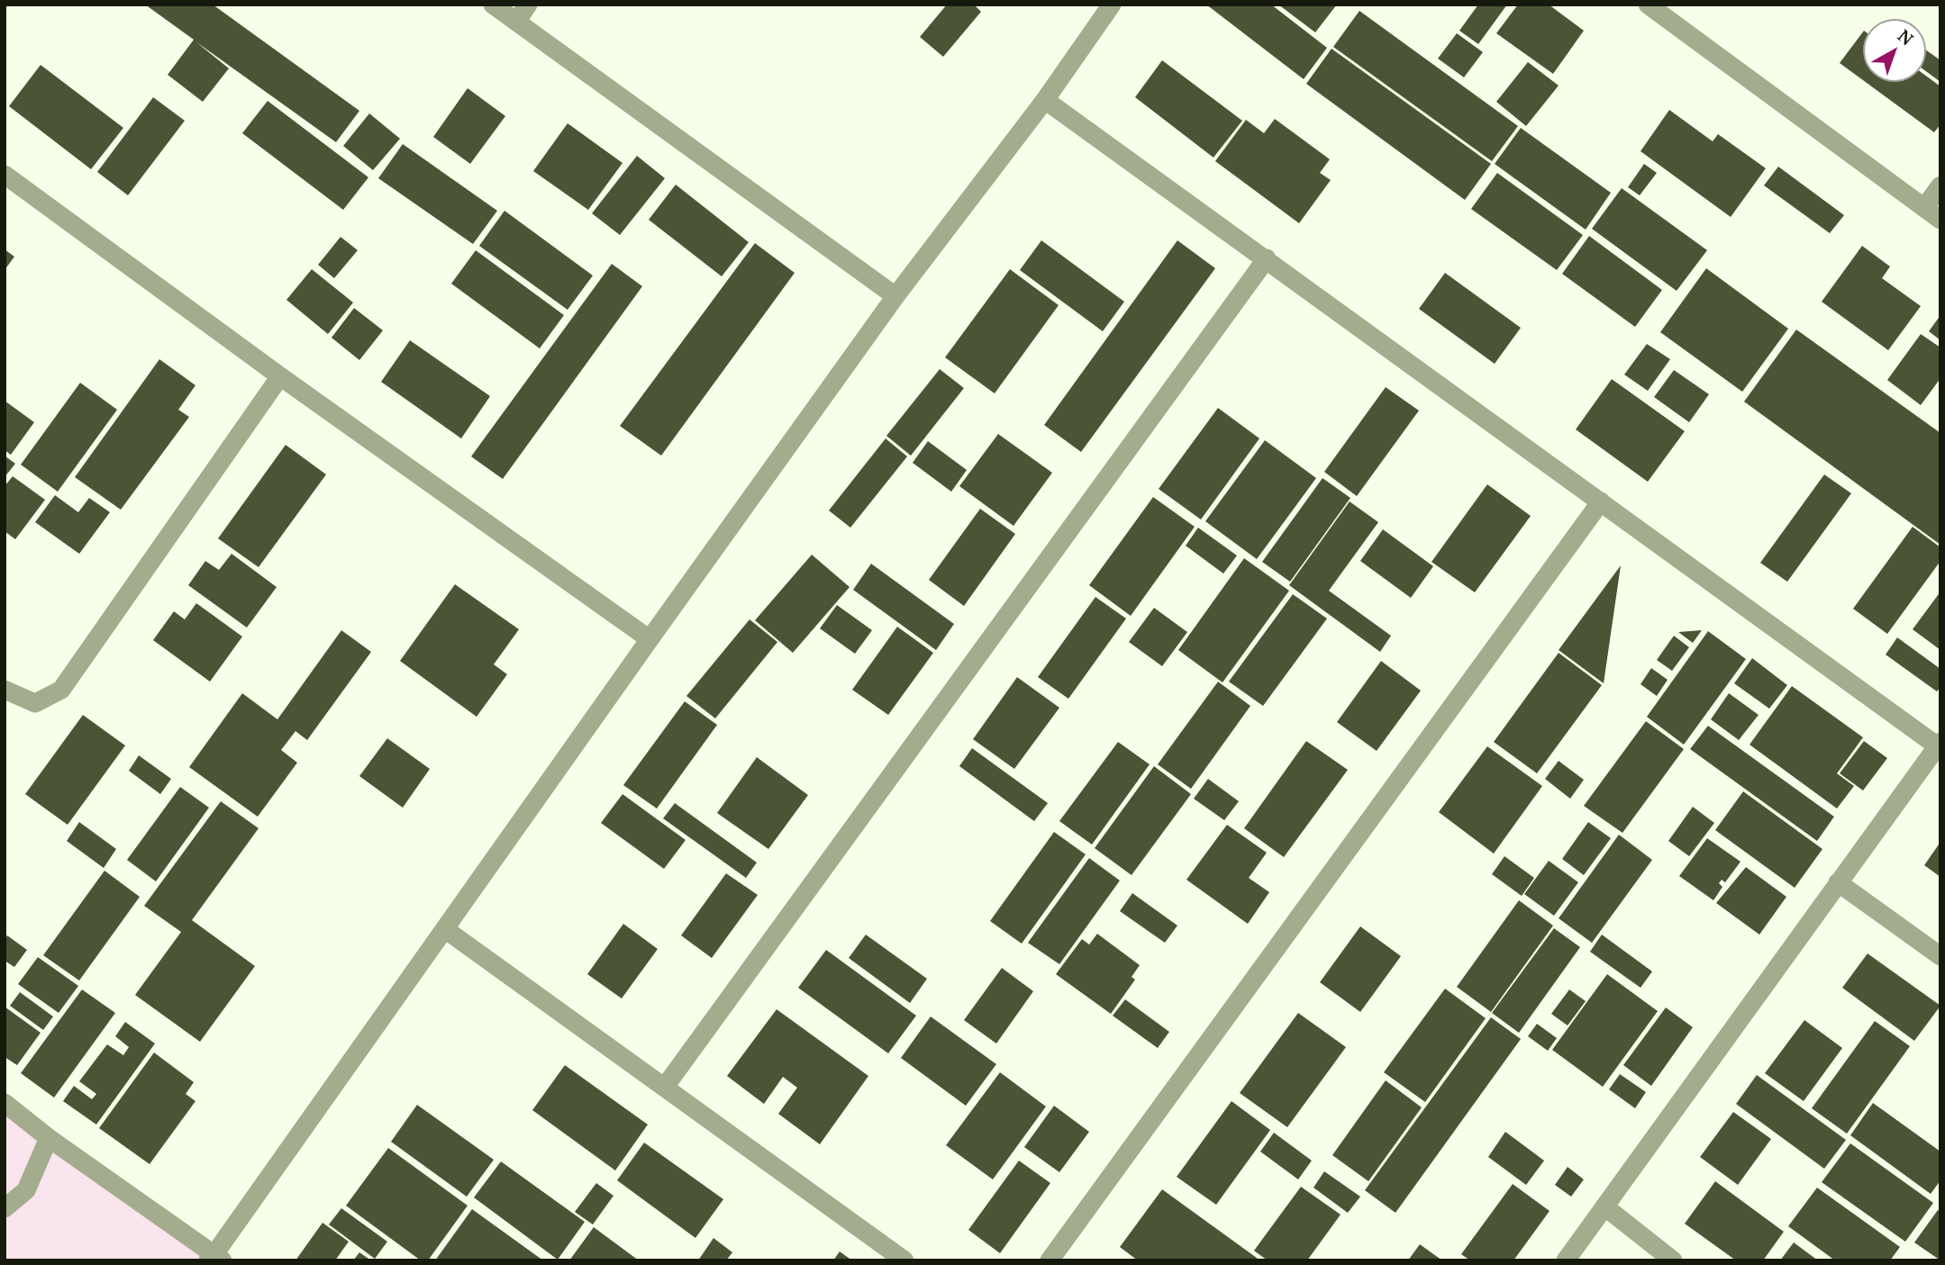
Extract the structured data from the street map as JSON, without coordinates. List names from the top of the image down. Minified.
{"north":"top right"}
